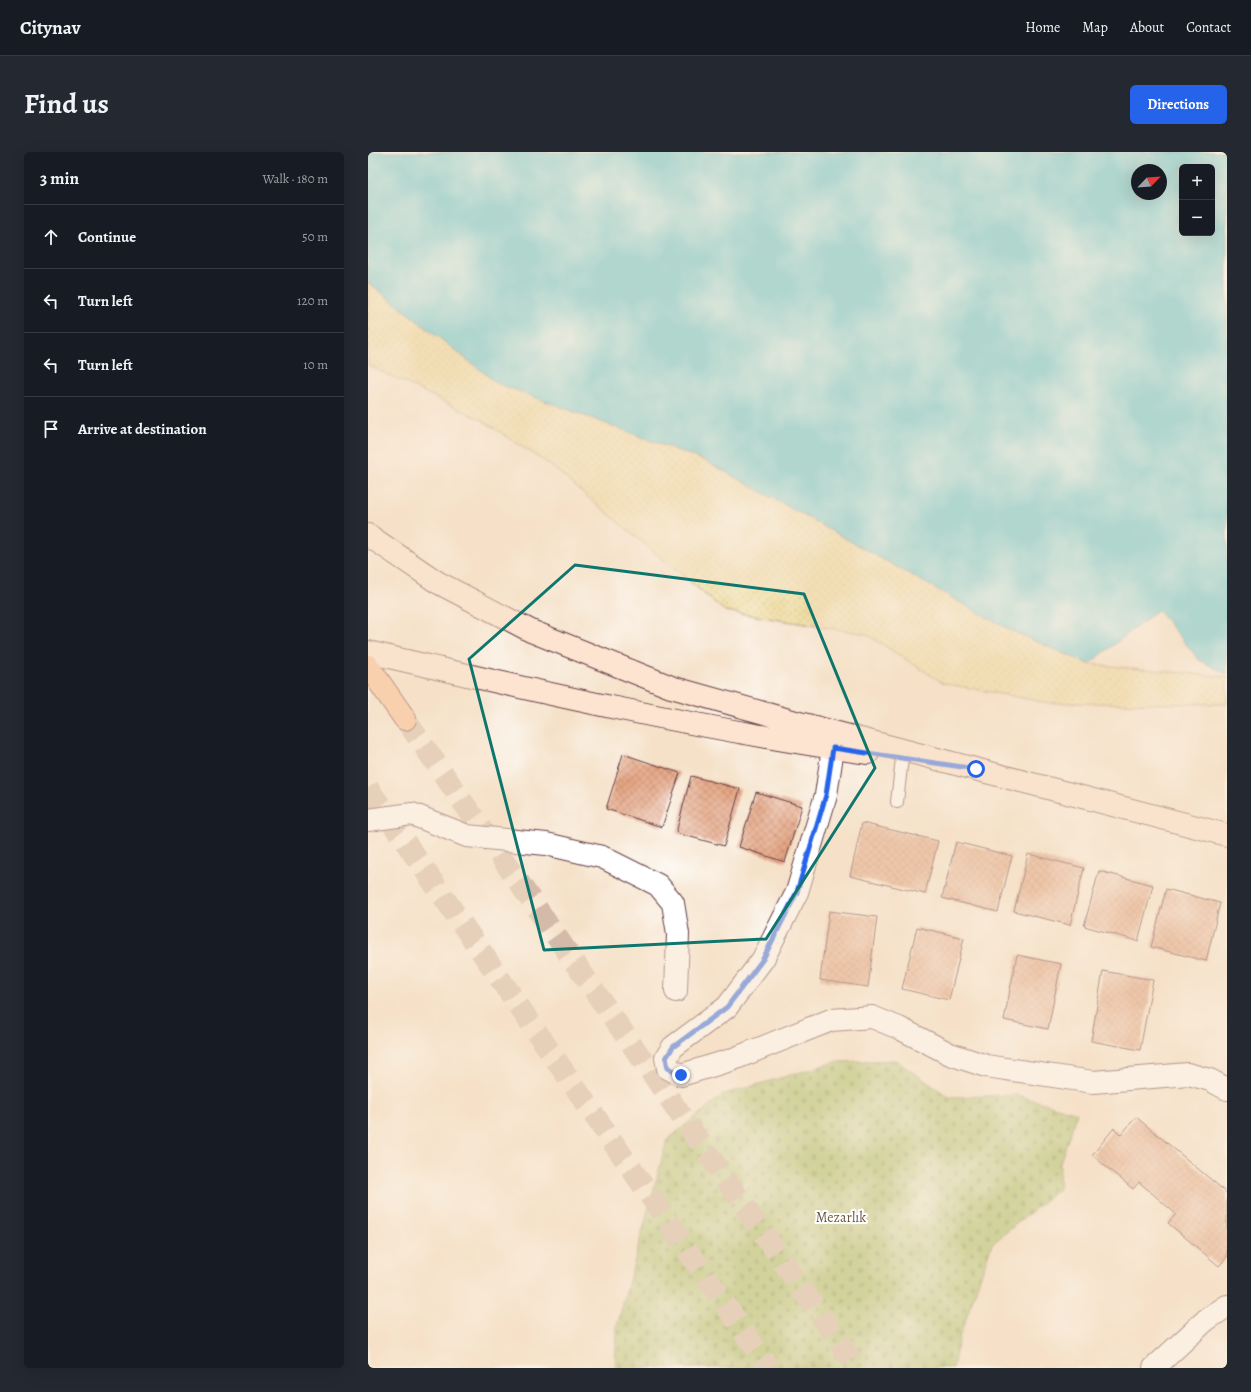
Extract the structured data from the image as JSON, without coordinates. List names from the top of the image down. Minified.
{"parks":["Mezarlık"],"north":"top right","page":{"header":"Citynav","nav":["Home","Map","About","Contact"],"title":"Find us","buttons":"Directions","heading":["3 min","Walk · 180 m"],"map_buttons":["+","−"],"list":[["Continue","50 m"],["Turn left","120 m"],["Turn left","10 m"],"Arrive at destination"]}}
